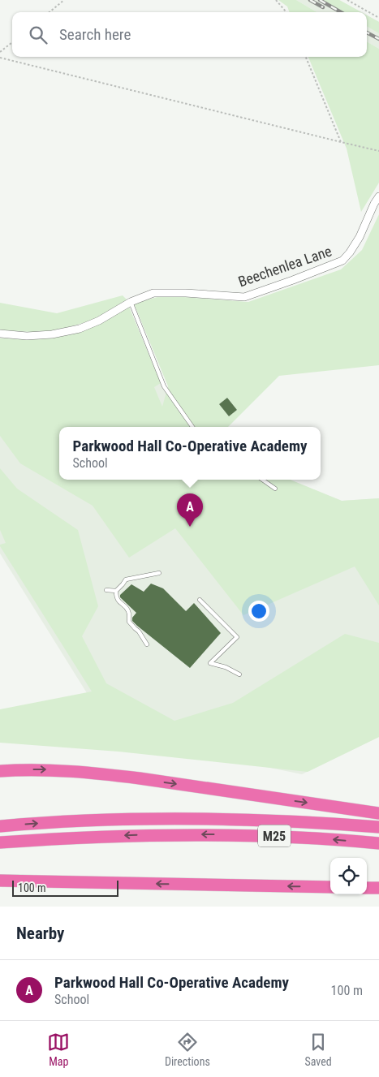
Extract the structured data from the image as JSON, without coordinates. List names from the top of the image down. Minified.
{"streets":{"highway":["M25"],"street":["Beechenlea Lane"]},"scale_bar":"100 m","page":{"search":"Search here","popup":["Parkwood Hall Co-Operative Academy","School"],"pins":"A","scale":"100 m","heading":"Nearby","list":[{"mark":"A","name":"Parkwood Hall Co-Operative Academy","note":"School","value":"100 m"}],"nav":["Map","Directions","Saved"]}}
